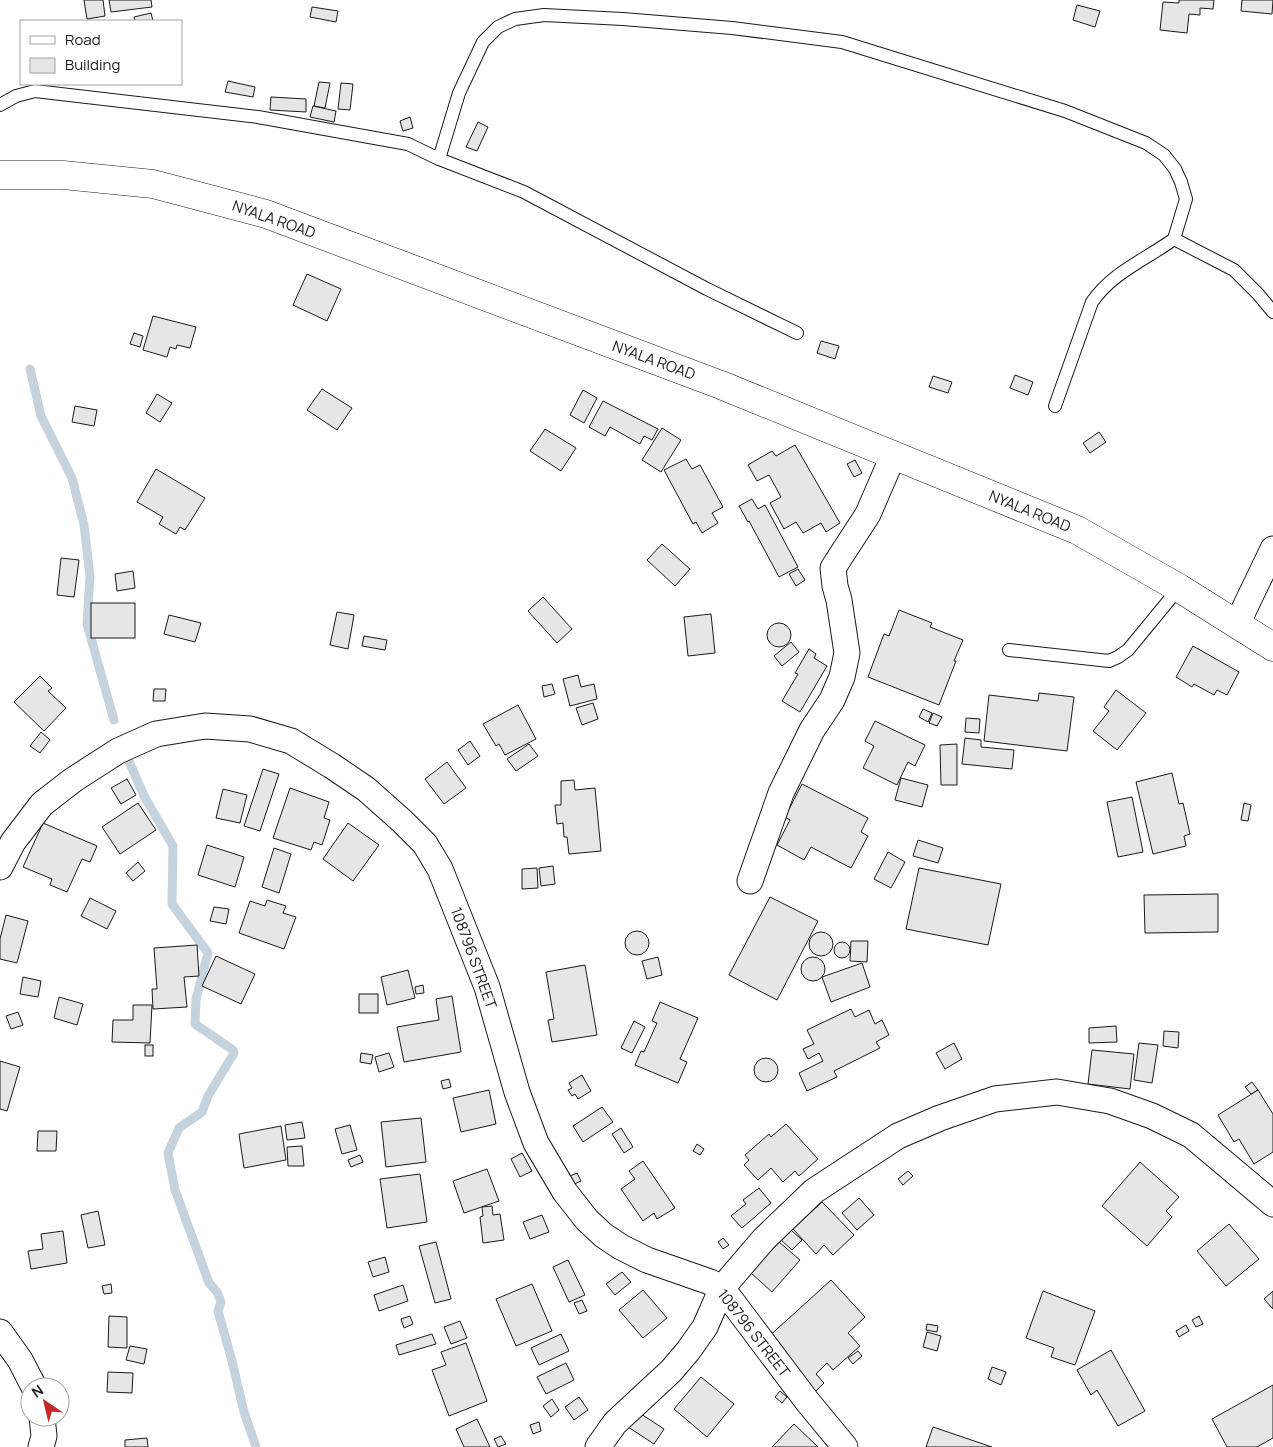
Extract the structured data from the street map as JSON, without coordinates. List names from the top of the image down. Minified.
{"streets":{"street":["NYALA ROAD","108796 STREET"]},"legend":["Road","Building"],"north":"top left"}
